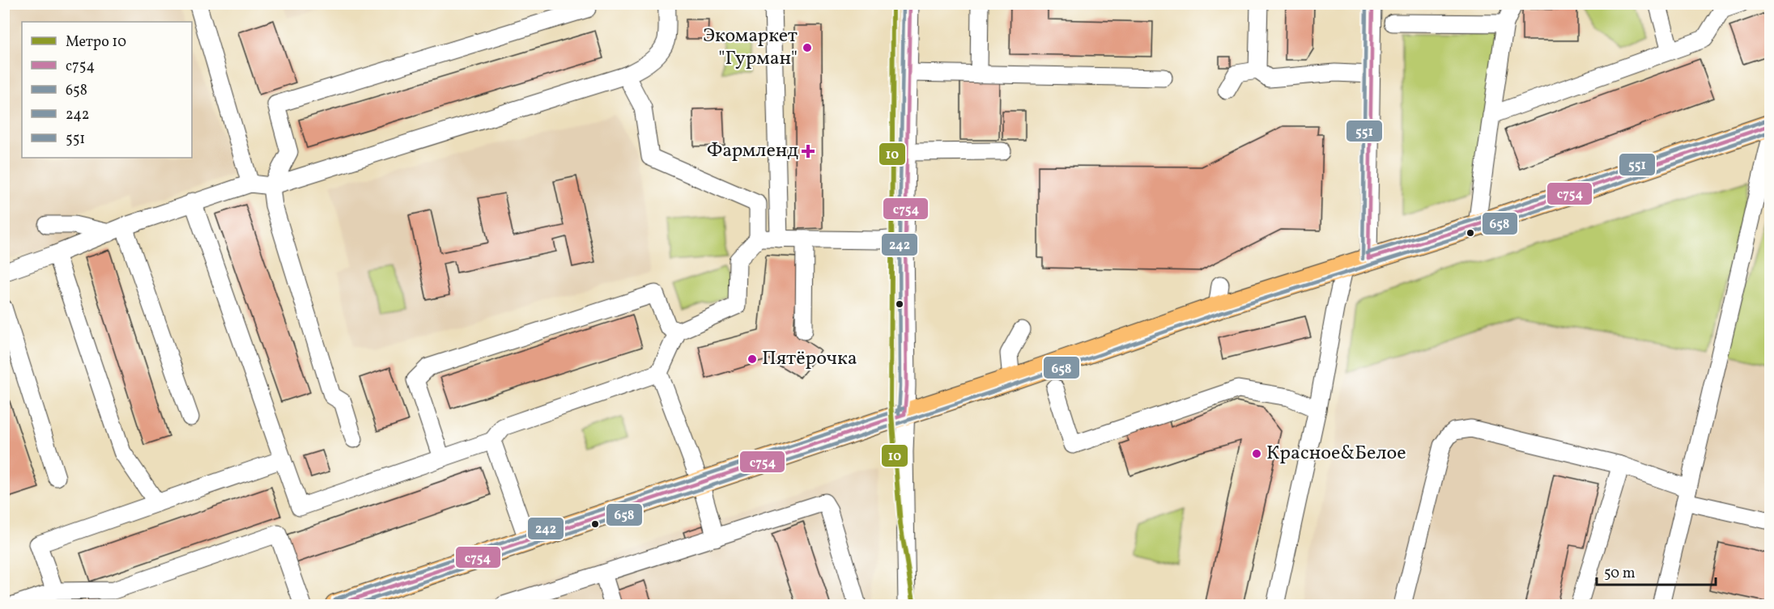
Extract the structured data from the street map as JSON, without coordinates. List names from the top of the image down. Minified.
{"places":{"other":["Экомаркет \"Гурман\"","Пятёрочка","Красное&Белое"],"health":["Фармленд"]},"lines":["metro line 10","transit line с754","transit line 242","transit line 551","transit line 658"],"legend":["Метро 10","с754","658","242","551"],"scale_bar":"50 m"}
